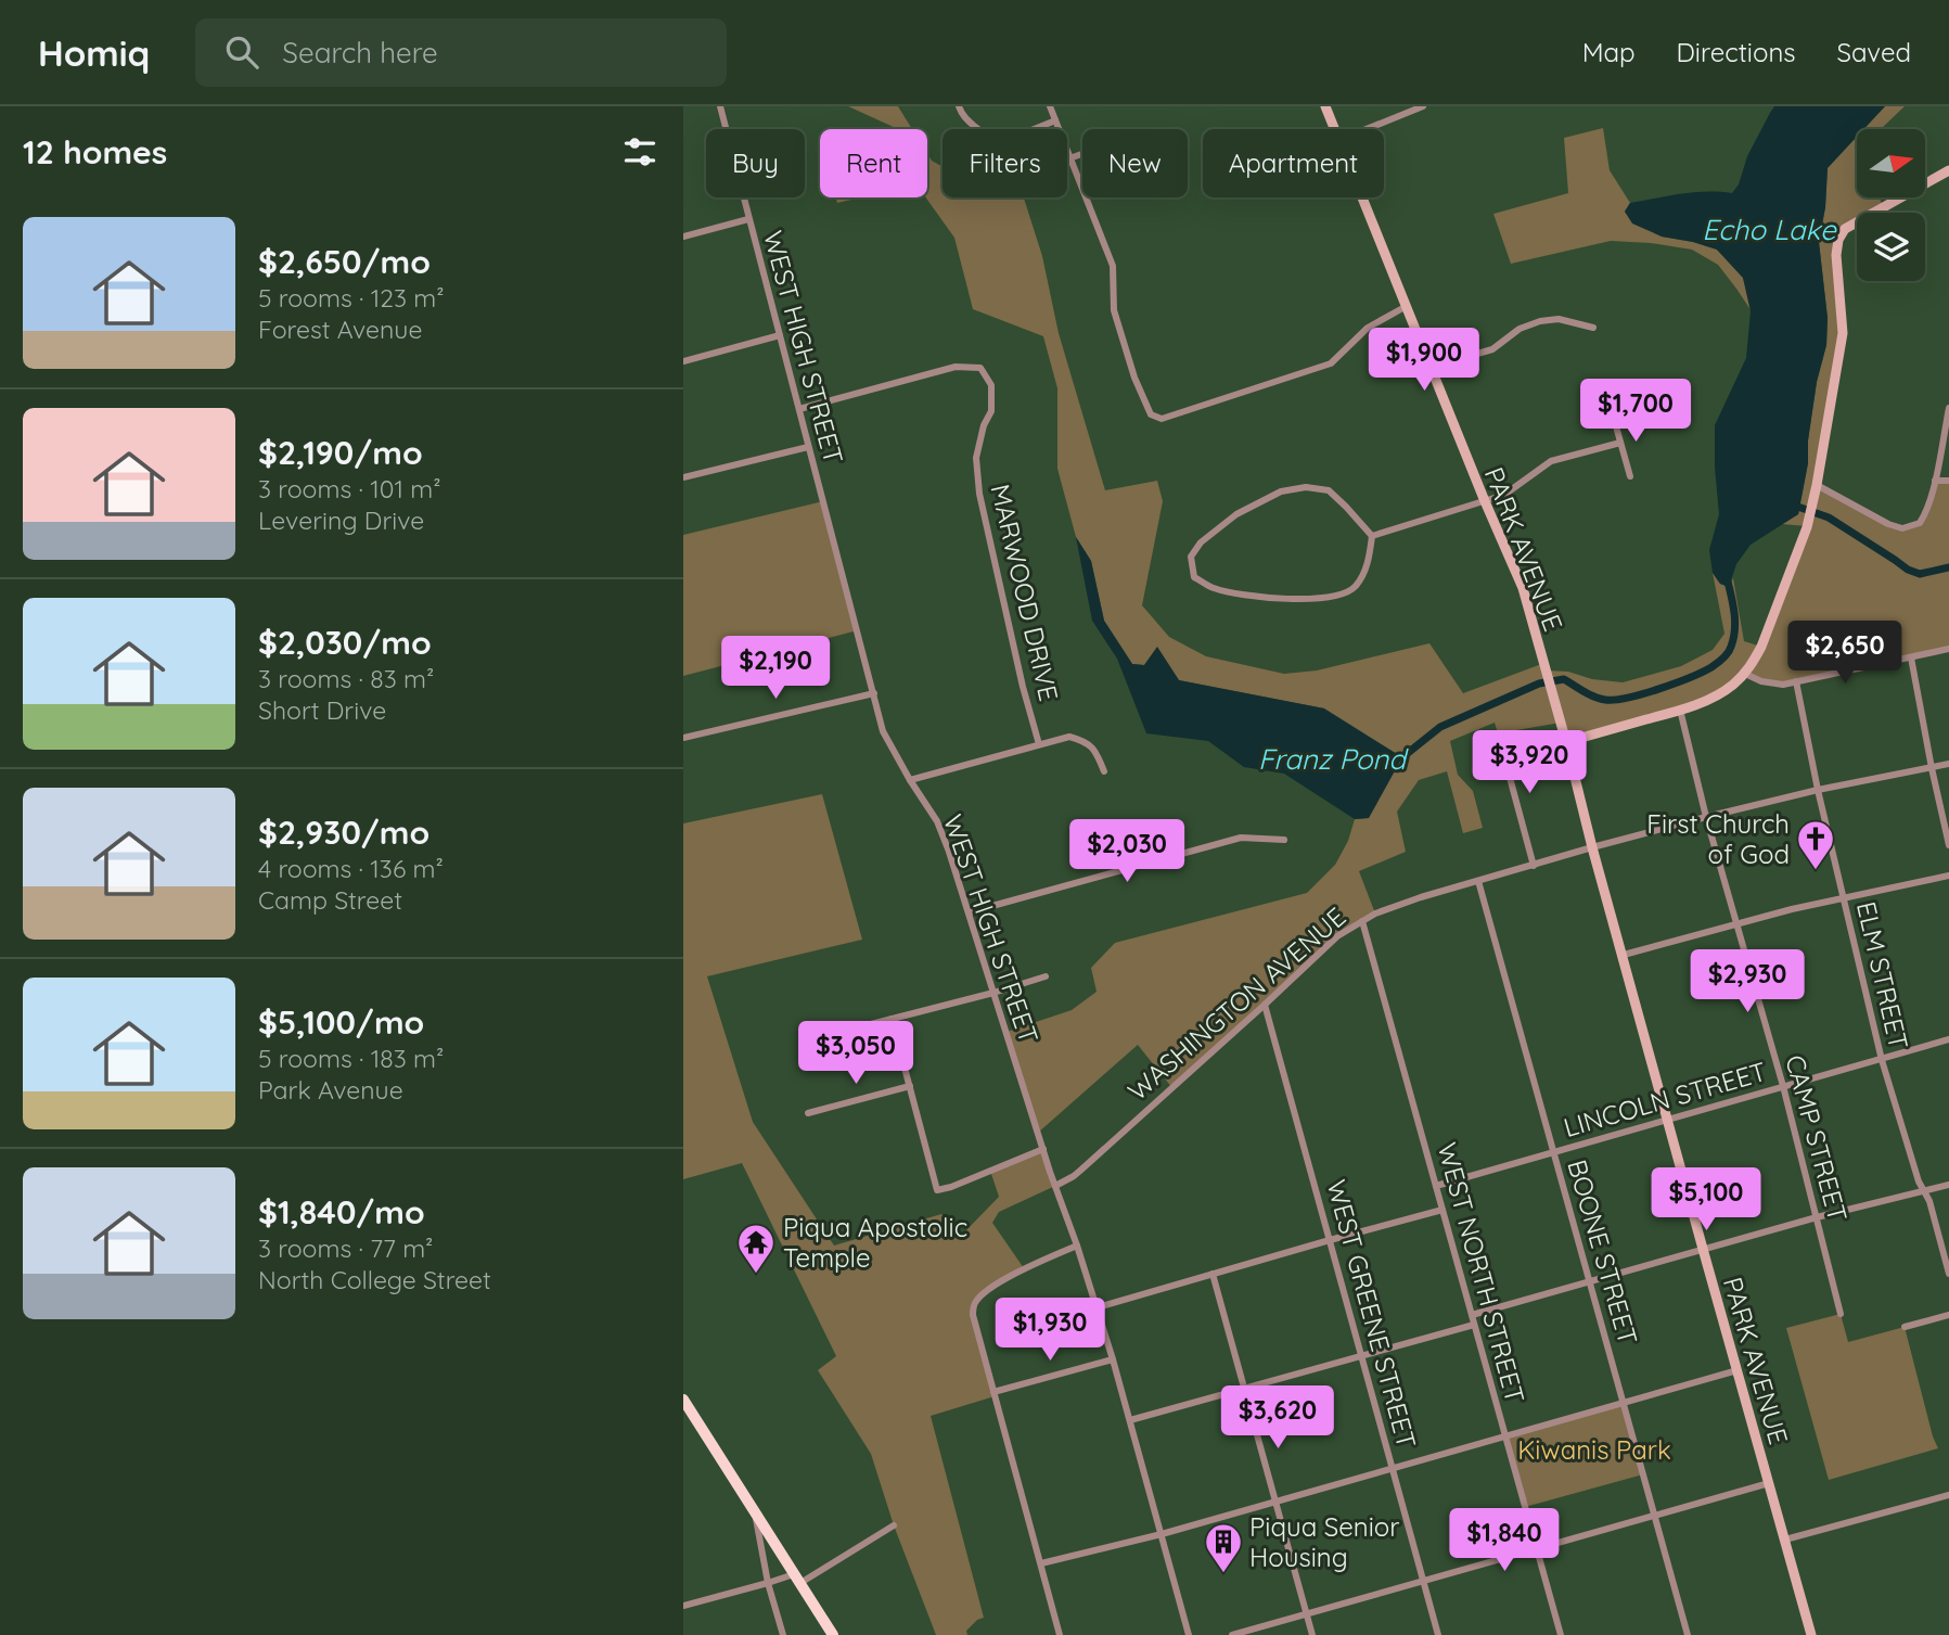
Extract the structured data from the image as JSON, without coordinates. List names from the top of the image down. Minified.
{"streets":{"street":["WEST HIGH STREET","PARK AVENUE","MARWOOD DRIVE","ELM STREET","WASHINGTON AVENUE","LINCOLN STREET","CAMP STREET","BOONE STREET","WEST NORTH STREET","WEST GREENE STREET"]},"crossings":[["WEST HIGH STREET","MARWOOD DRIVE"],["WEST HIGH STREET","WASHINGTON AVENUE"],["PARK AVENUE","WASHINGTON AVENUE"],["PARK AVENUE","LINCOLN STREET"],["ELM STREET","WASHINGTON AVENUE"],["ELM STREET","LINCOLN STREET"],["WASHINGTON AVENUE","CAMP STREET"],["WASHINGTON AVENUE","BOONE STREET"],["WASHINGTON AVENUE","WEST NORTH STREET"],["WASHINGTON AVENUE","WEST GREENE STREET"],["LINCOLN STREET","CAMP STREET"],["LINCOLN STREET","BOONE STREET"],["LINCOLN STREET","WEST NORTH STREET"]],"water":["Echo Lake","Franz Pond"],"parks":["Kiwanis Park"],"places":{"church":["First Church of God"],"temple":["Piqua Apostolic Temple"],"building":["Piqua Senior Housing"]},"north":"right","page":{"header":"Homiq","search":"Search here","nav":["Map","Directions","Saved"],"heading":"12 homes","chip":["Buy","Rent","Filters","New","Apartment"],"list":[{"name":"$2,650/mo","note":"5 rooms · 123 m² · Forest Avenue"},{"name":"$2,190/mo","note":"3 rooms · 101 m² · Levering Drive"},{"name":"$2,030/mo","note":"3 rooms · 83 m² · Short Drive"},{"name":"$2,930/mo","note":"4 rooms · 136 m² · Camp Street"},{"name":"$5,100/mo","note":"5 rooms · 183 m² · Park Avenue"},{"name":"$1,840/mo","note":"3 rooms · 77 m² · North College Street"}],"price":["$1,900","$1,700","$2,650","$2,190","$3,920","$2,030","$2,930","$3,050","$5,100","$1,930","$3,620","$1,840"]}}
